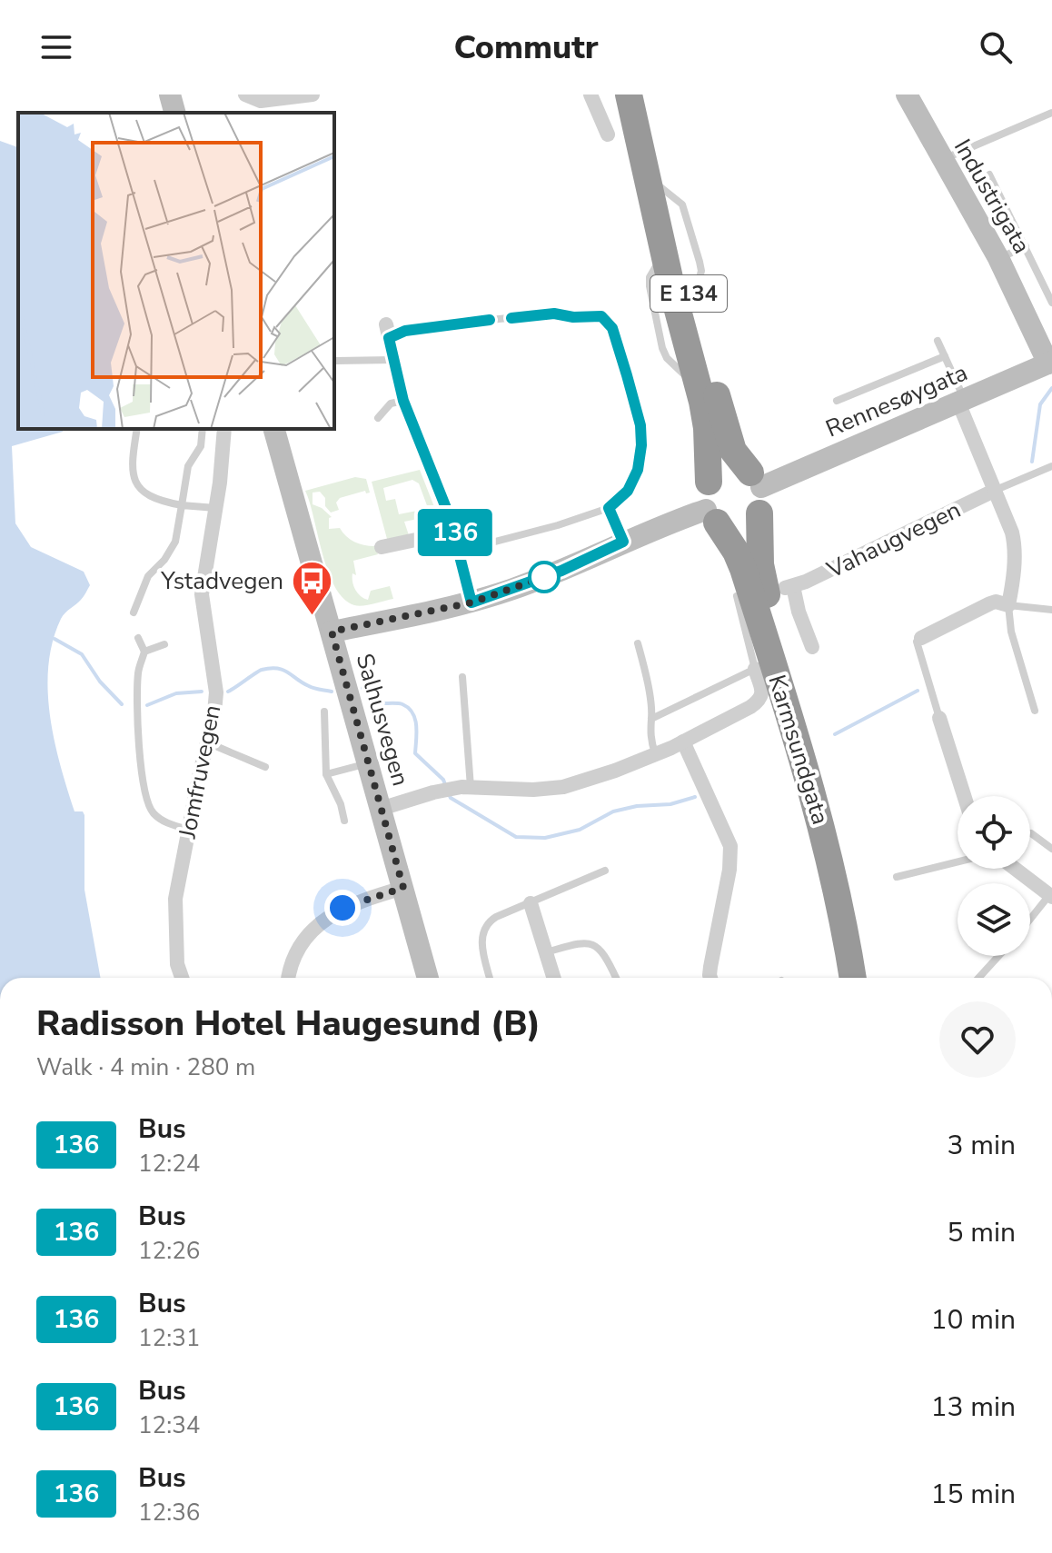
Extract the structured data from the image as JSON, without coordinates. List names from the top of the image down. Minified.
{"streets":{"highway":["E 134","Karmsundgata"],"street":["Industrigata","Rennesøygata","Vahaugvegen","Salhusvegen","Jomfruvegen"]},"crossings":[["Industrigata","Rennesøygata"],["E 134","Rennesøygata"],["E 134","Karmsundgata"],["Rennesøygata","Karmsundgata"]],"places":{"bus stop":["Ystadvegen"]},"lines":["bus line 136"],"page":{"header":"Commutr","on_map":"136","heading":["Radisson Hotel Haugesund (B)","Walk · 4 min · 280 m"],"list":[{"mark":"136","name":"Bus","note":"12:24","value":"3 min"},{"mark":"136","name":"Bus","note":"12:26","value":"5 min"},{"mark":"136","name":"Bus","note":"12:31","value":"10 min"},{"mark":"136","name":"Bus","note":"12:34","value":"13 min"},{"mark":"136","name":"Bus","note":"12:36","value":"15 min"}]}}
